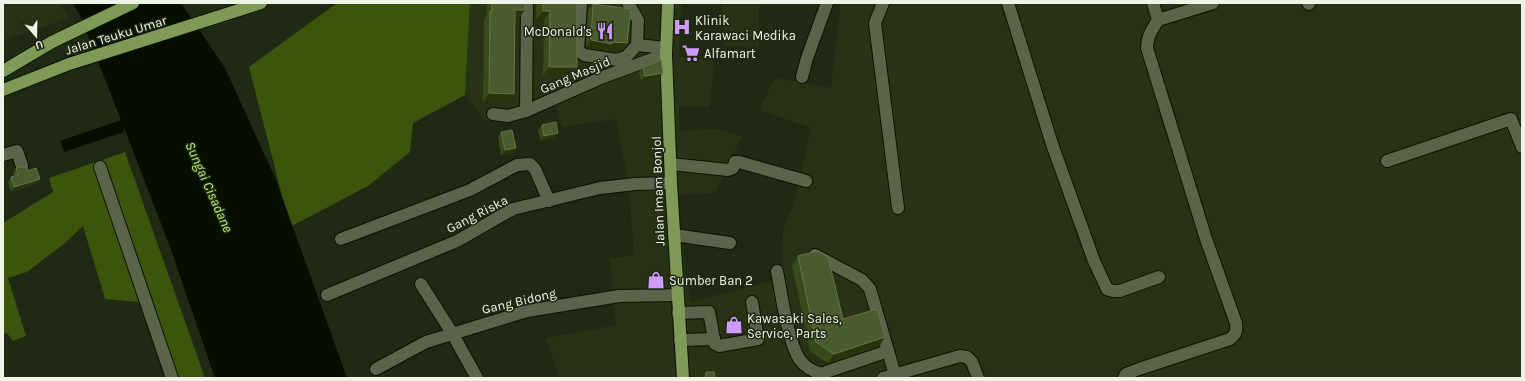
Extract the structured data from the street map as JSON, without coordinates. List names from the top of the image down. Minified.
{"streets":{"main road":["Jalan Teuku Umar","Jalan Imam Bonjol"],"street":["Gang Masjid","Gang Riska","Gang Bidong"]},"crossings":[["Gang Masjid","Jalan Imam Bonjol"],["Jalan Imam Bonjol","Gang Riska"],["Jalan Imam Bonjol","Gang Bidong"]],"water":["Sungai Cisadane"],"places":{"hospital":["Klinik Karawaci Medika"],"restaurant":["McDonald's"],"supermarket":["Alfamart"],"shop":["Sumber Ban 2","Kawasaki Sales, Service, Parts"]},"north":"bottom"}
